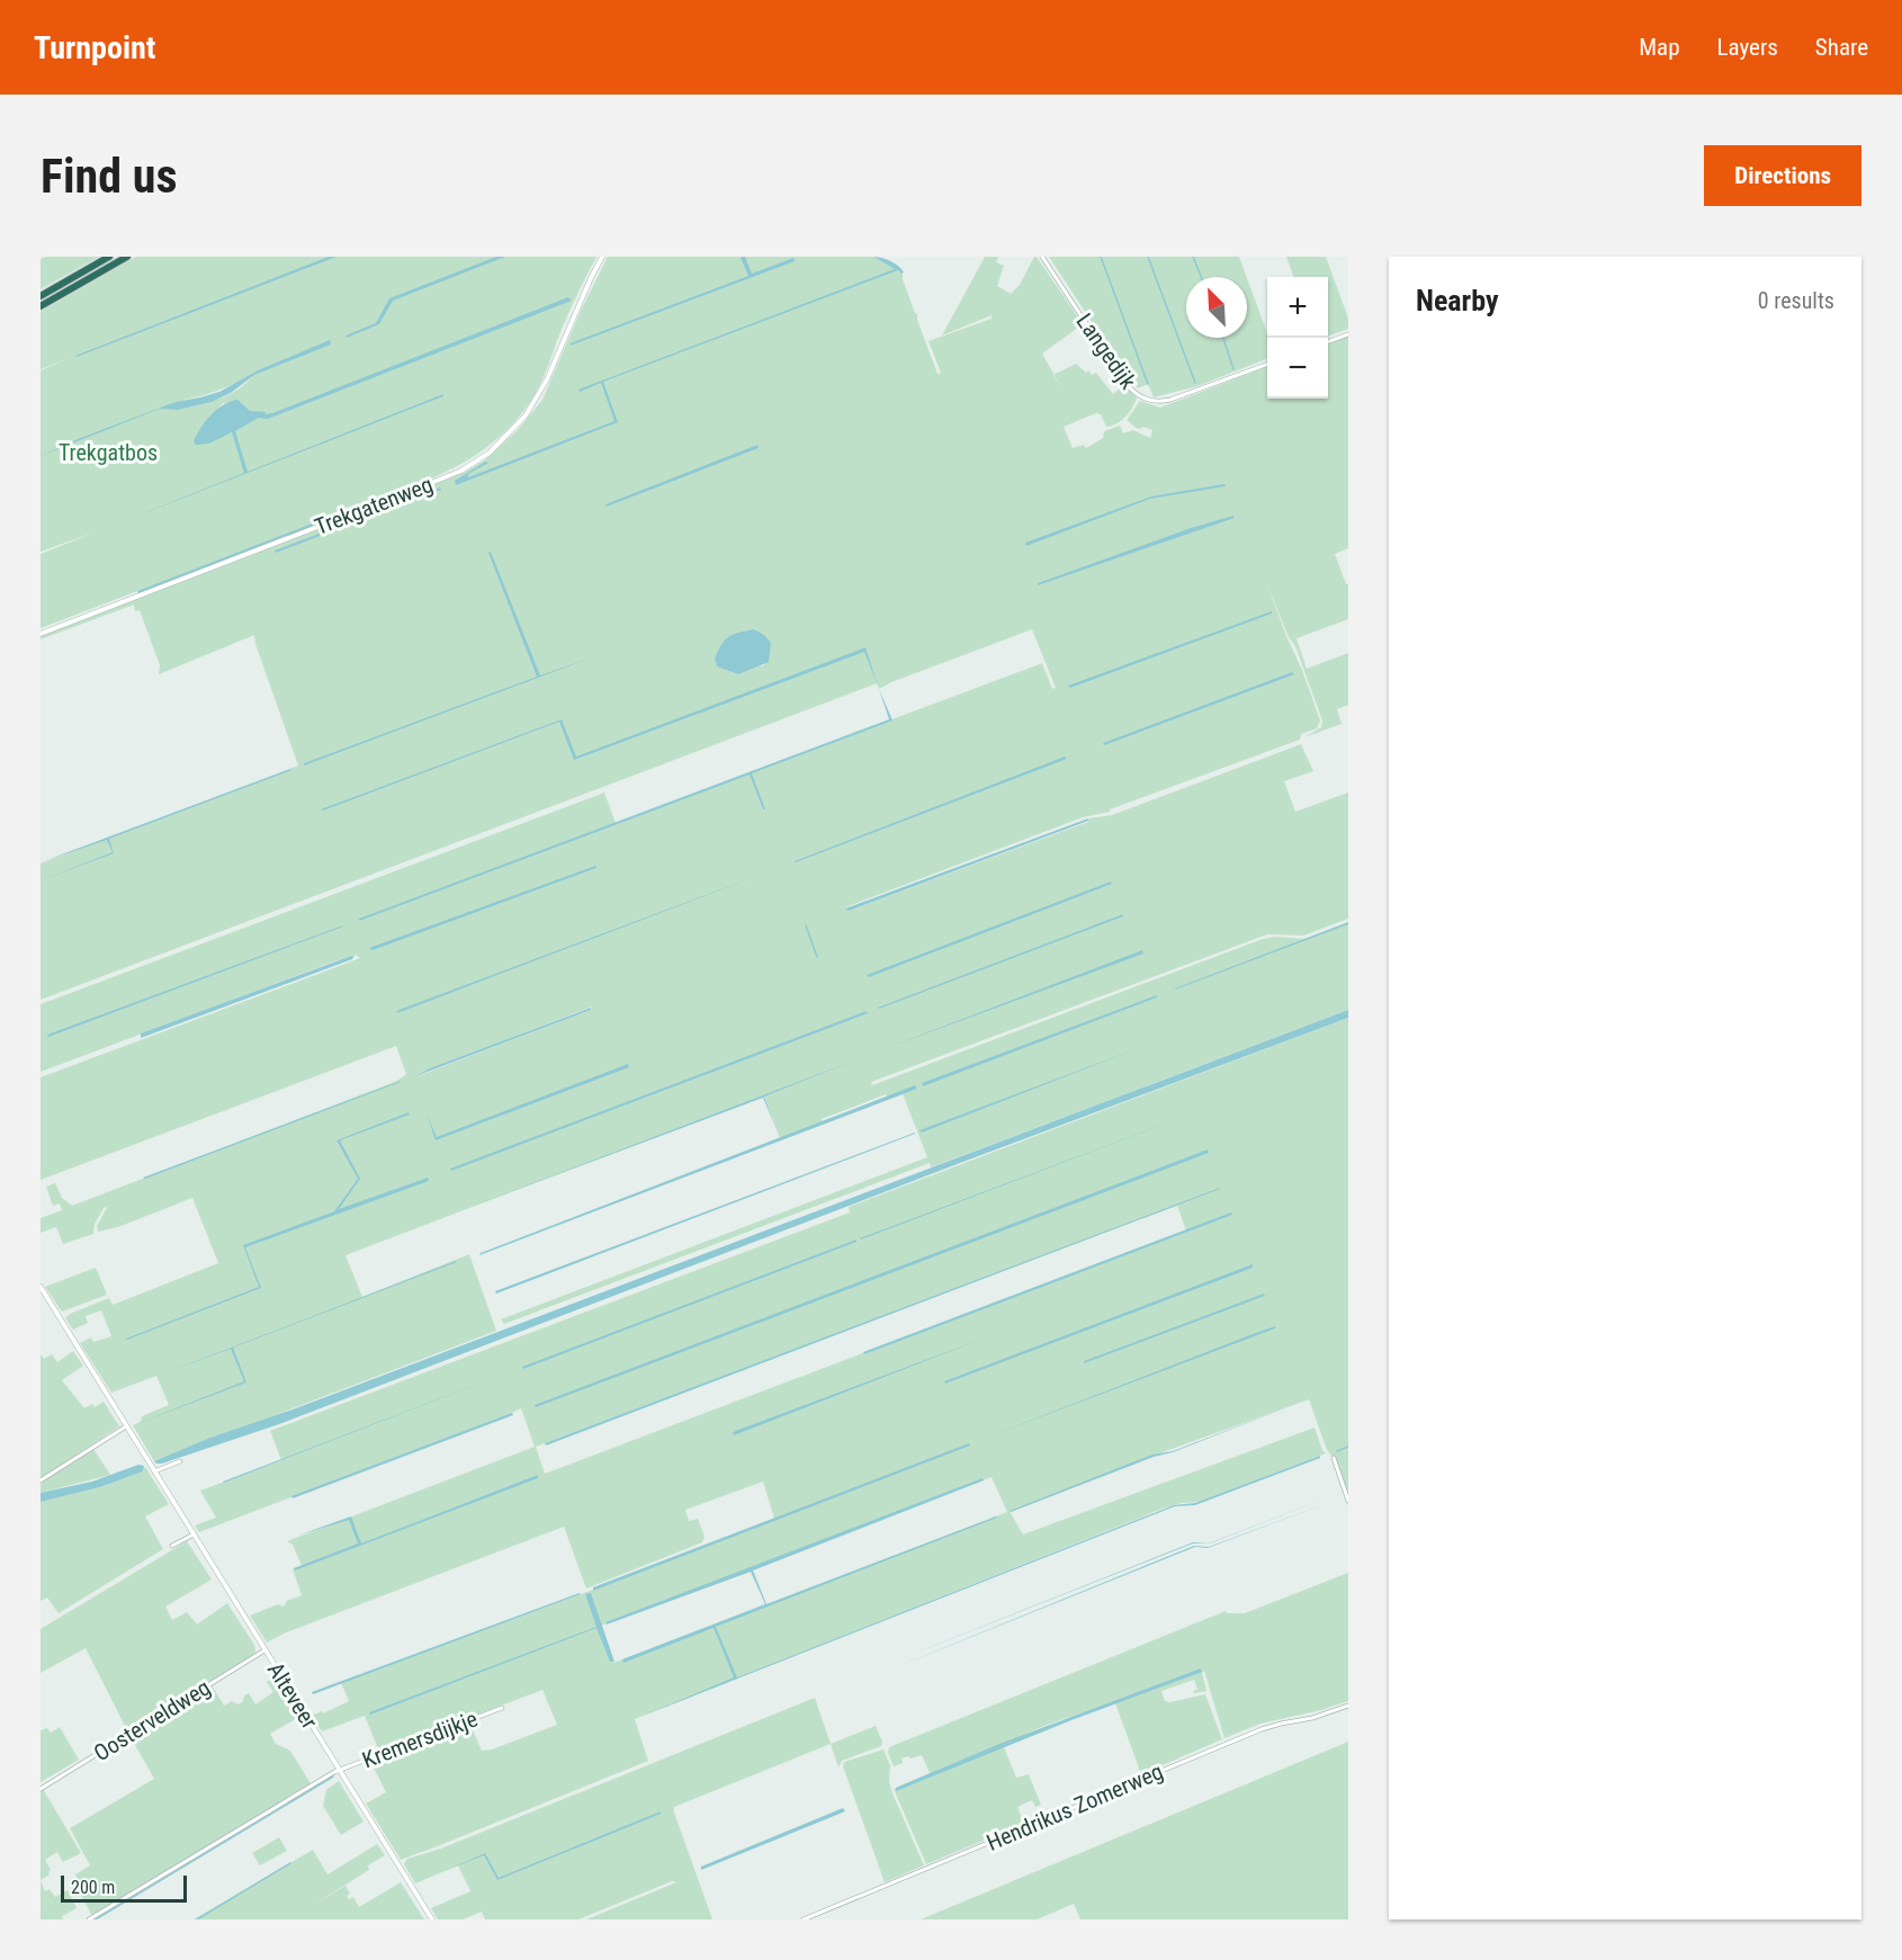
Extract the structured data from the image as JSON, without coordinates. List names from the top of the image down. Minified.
{"streets":{"street":["Langedijk","Trekgatenweg","Alteveer","Oosterveldweg","Kremersdijkje","Hendrikus Zomerweg"]},"crossings":[["Alteveer","Oosterveldweg"],["Alteveer","Kremersdijkje"]],"parks":["Trekgatbos"],"scale_bar":"200 m","north":"top left","page":{"header":"Turnpoint","nav":["Map","Layers","Share"],"buttons":"Directions","title":"Find us","heading":["Nearby","0 results"],"map_buttons":["+","−"],"scale":"200 m"}}
